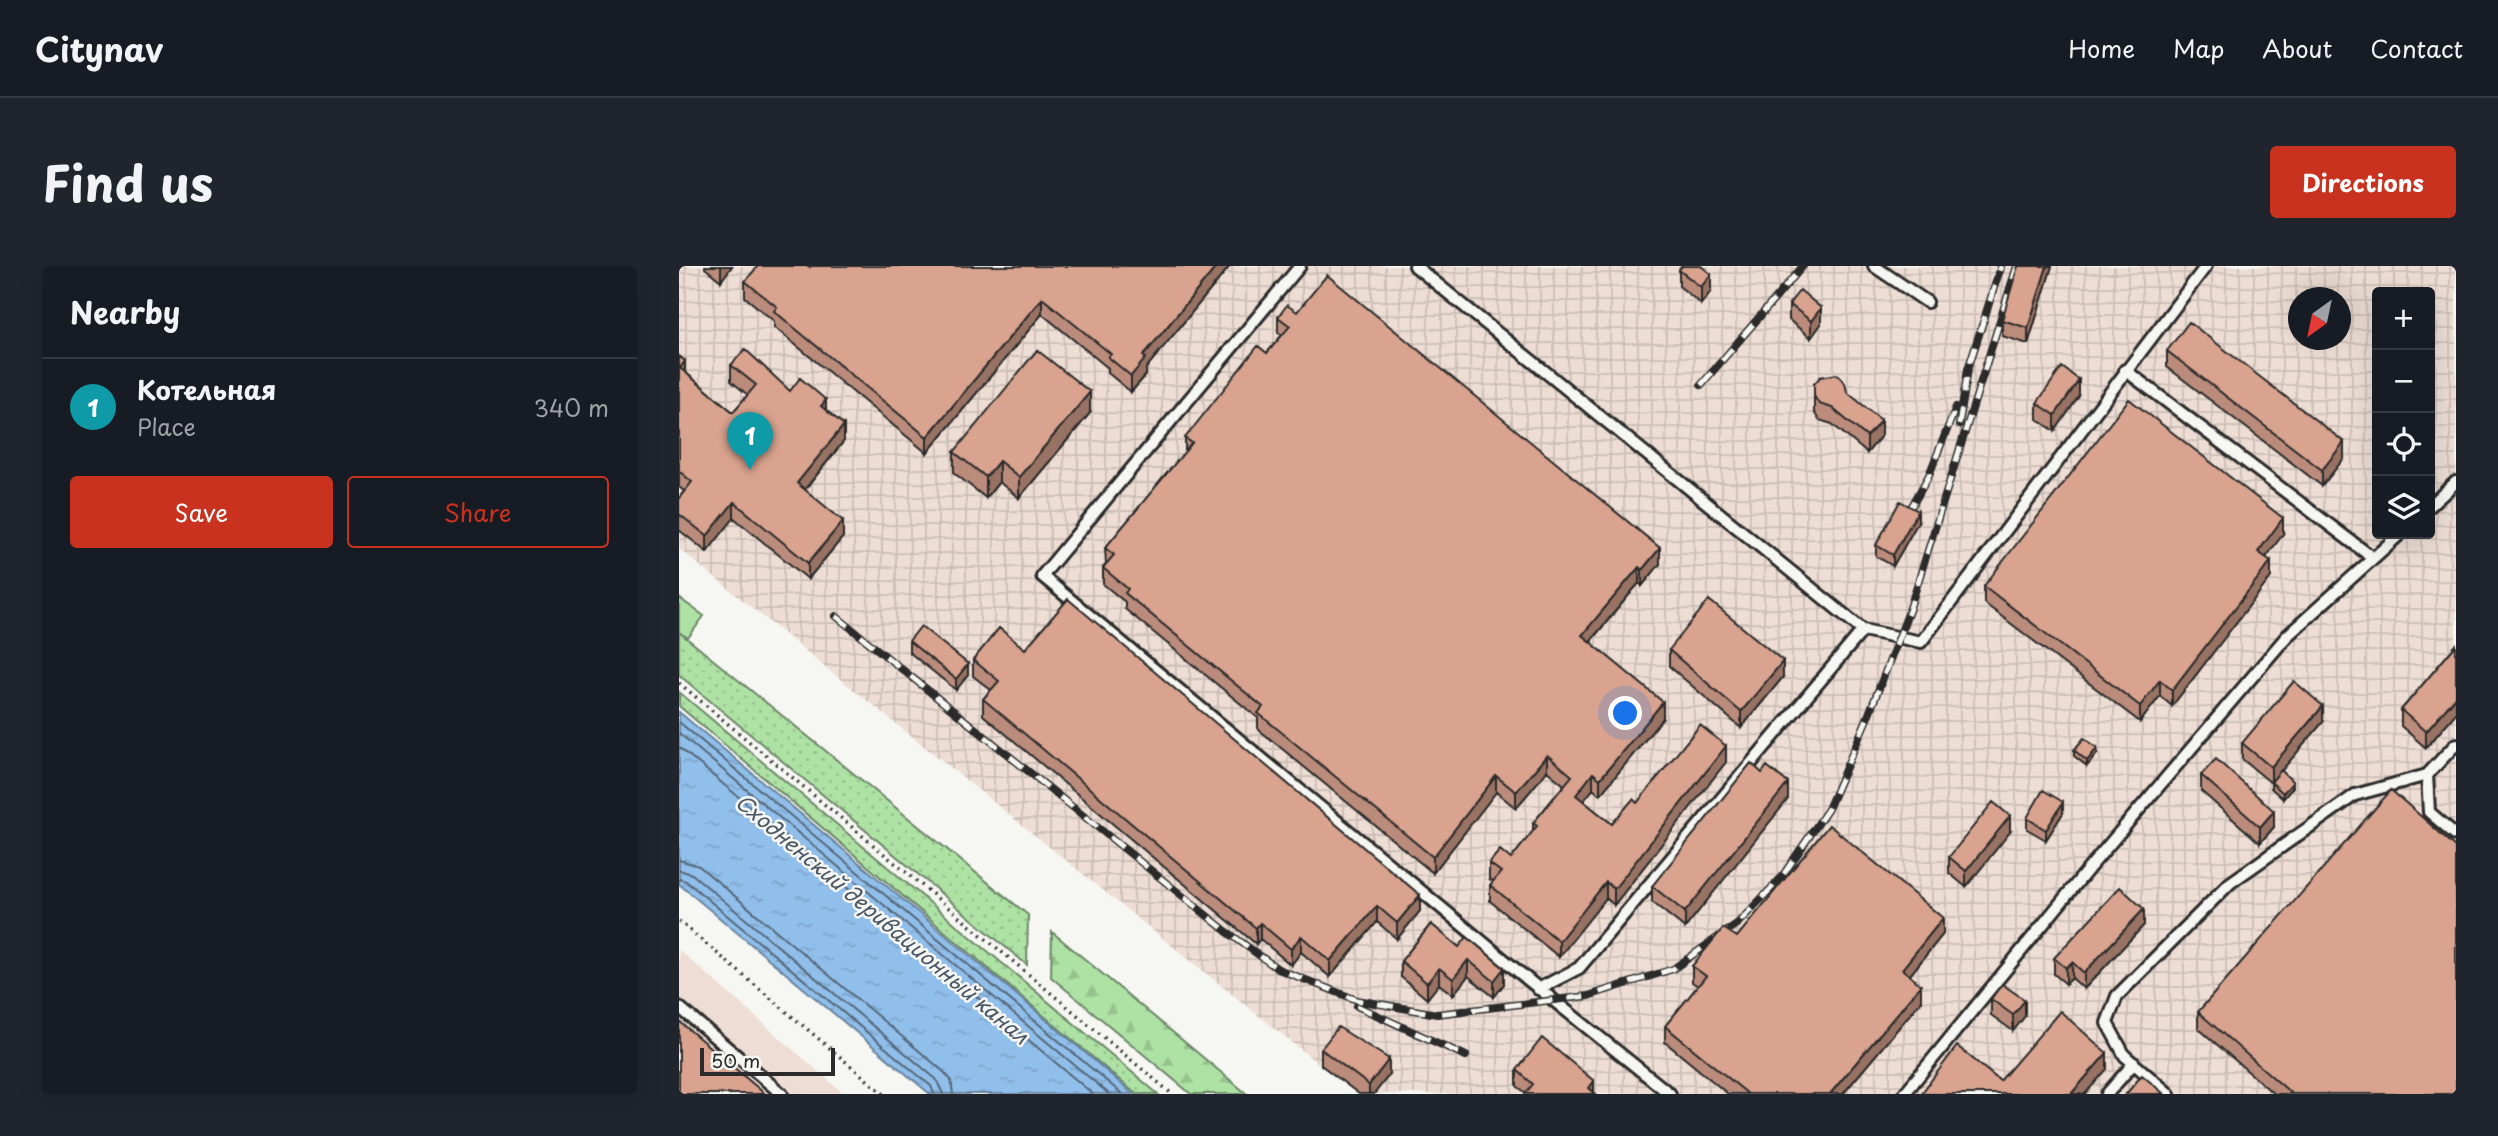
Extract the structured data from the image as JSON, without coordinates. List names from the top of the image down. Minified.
{"water":["Сходненский деривационный канал"],"scale_bar":"50 m","north":"bottom left","page":{"header":"Citynav","nav":["Home","Map","About","Contact"],"title":"Find us","buttons":["Directions",["Save","Share"]],"heading":"Nearby","map_buttons":["+","−"],"list":[{"mark":"1","name":"Котельная","note":"Place","value":"340 m"}],"pins":"1","scale":"50 m"}}
